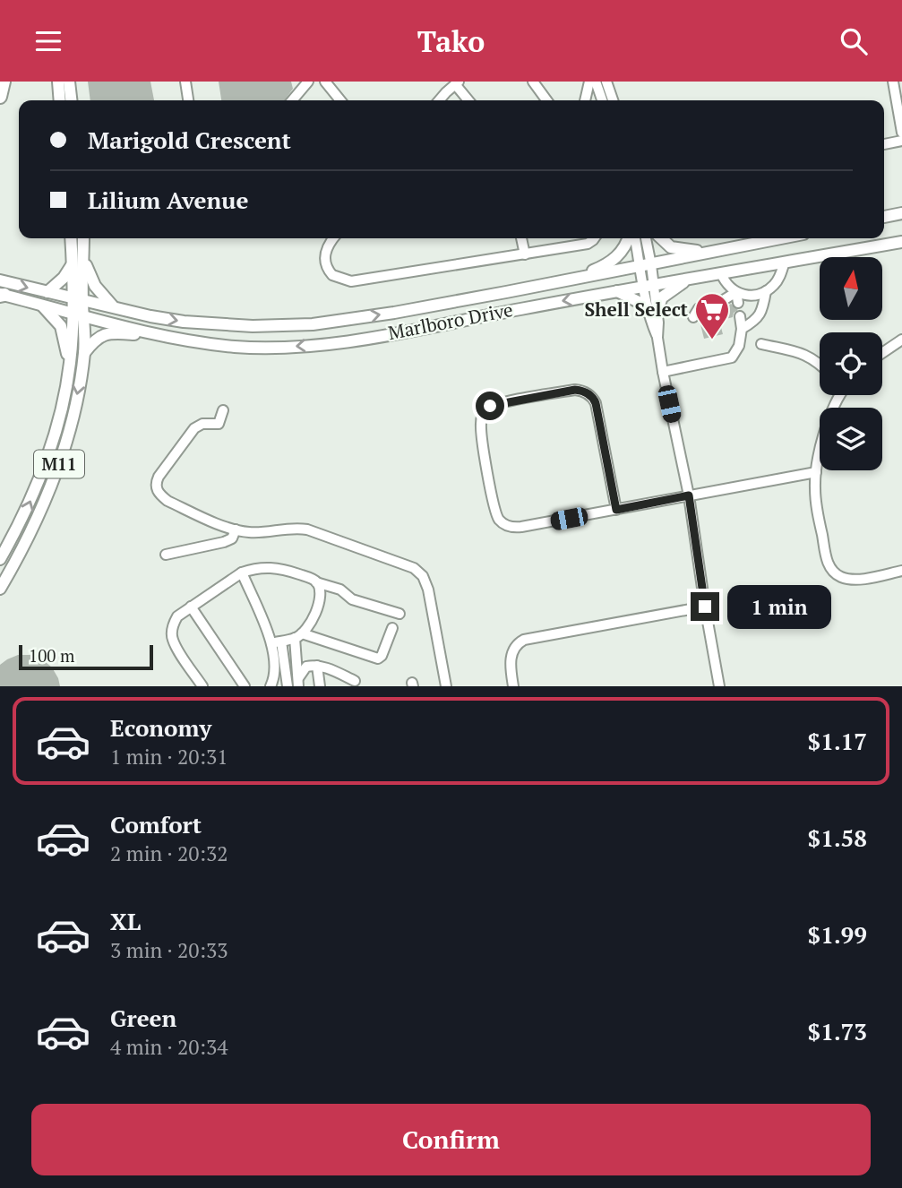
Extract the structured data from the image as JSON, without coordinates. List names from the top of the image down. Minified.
{"streets":{"main road":["Marlboro Drive","M11"]},"crossings":[["Marlboro Drive","M11"]],"places":{"supermarket":["Shell Select"]},"scale_bar":"100 m","north":"top","page":{"header":"Tako","banner":["Marigold Crescent","Lilium Avenue"],"bubble":"1 min","scale":"100 m","list":[{"name":"Economy","note":"1 min · 20:31","value":"$1.17"},{"name":"Comfort","note":"2 min · 20:32","value":"$1.58"},{"name":"XL","note":"3 min · 20:33","value":"$1.99"},{"name":"Green","note":"4 min · 20:34","value":"$1.73"}],"buttons":"Confirm"}}
